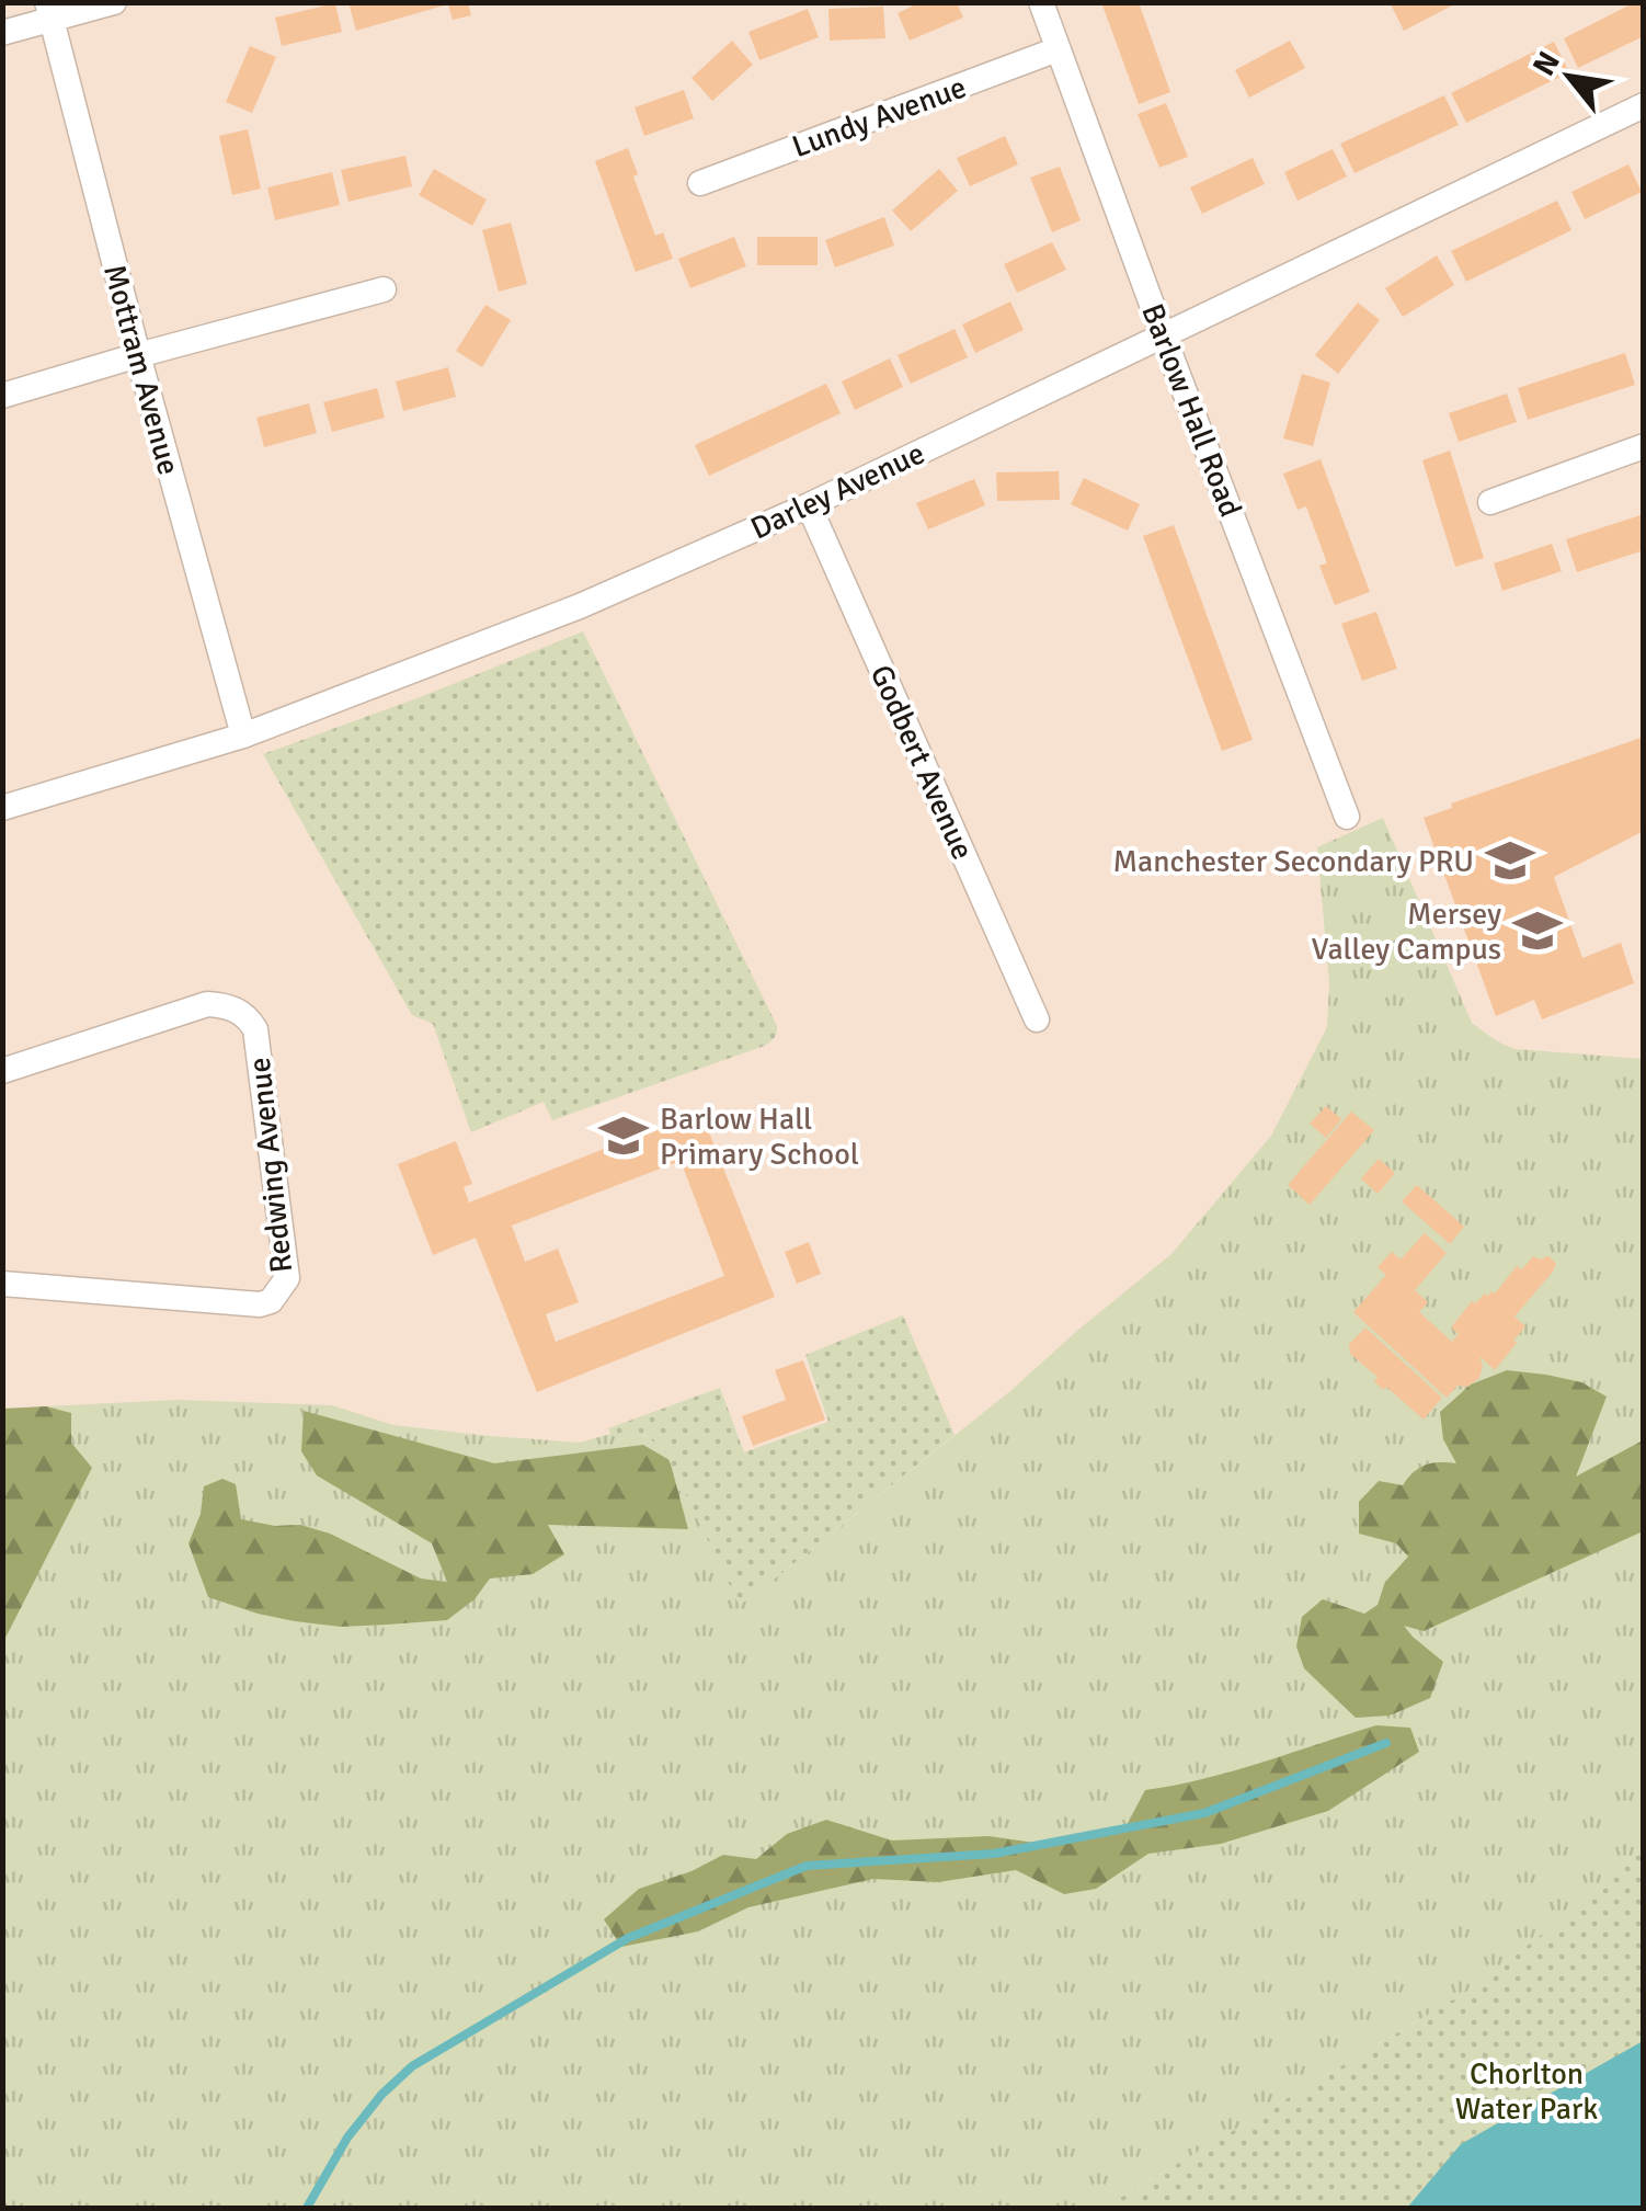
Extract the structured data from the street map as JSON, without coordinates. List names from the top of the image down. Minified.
{"streets":{"street":["Lundy Avenue","Mottram Avenue","Barlow Hall Road","Darley Avenue","Godbert Avenue","Redwing Avenue"]},"crossings":[["Lundy Avenue","Barlow Hall Road"],["Mottram Avenue","Darley Avenue"],["Barlow Hall Road","Darley Avenue"],["Darley Avenue","Godbert Avenue"]],"parks":["Chorlton Water Park"],"places":{"school or university":["Manchester Secondary PRU","Mersey Valley Campus","Barlow Hall Primary School"]},"north":"top left"}
